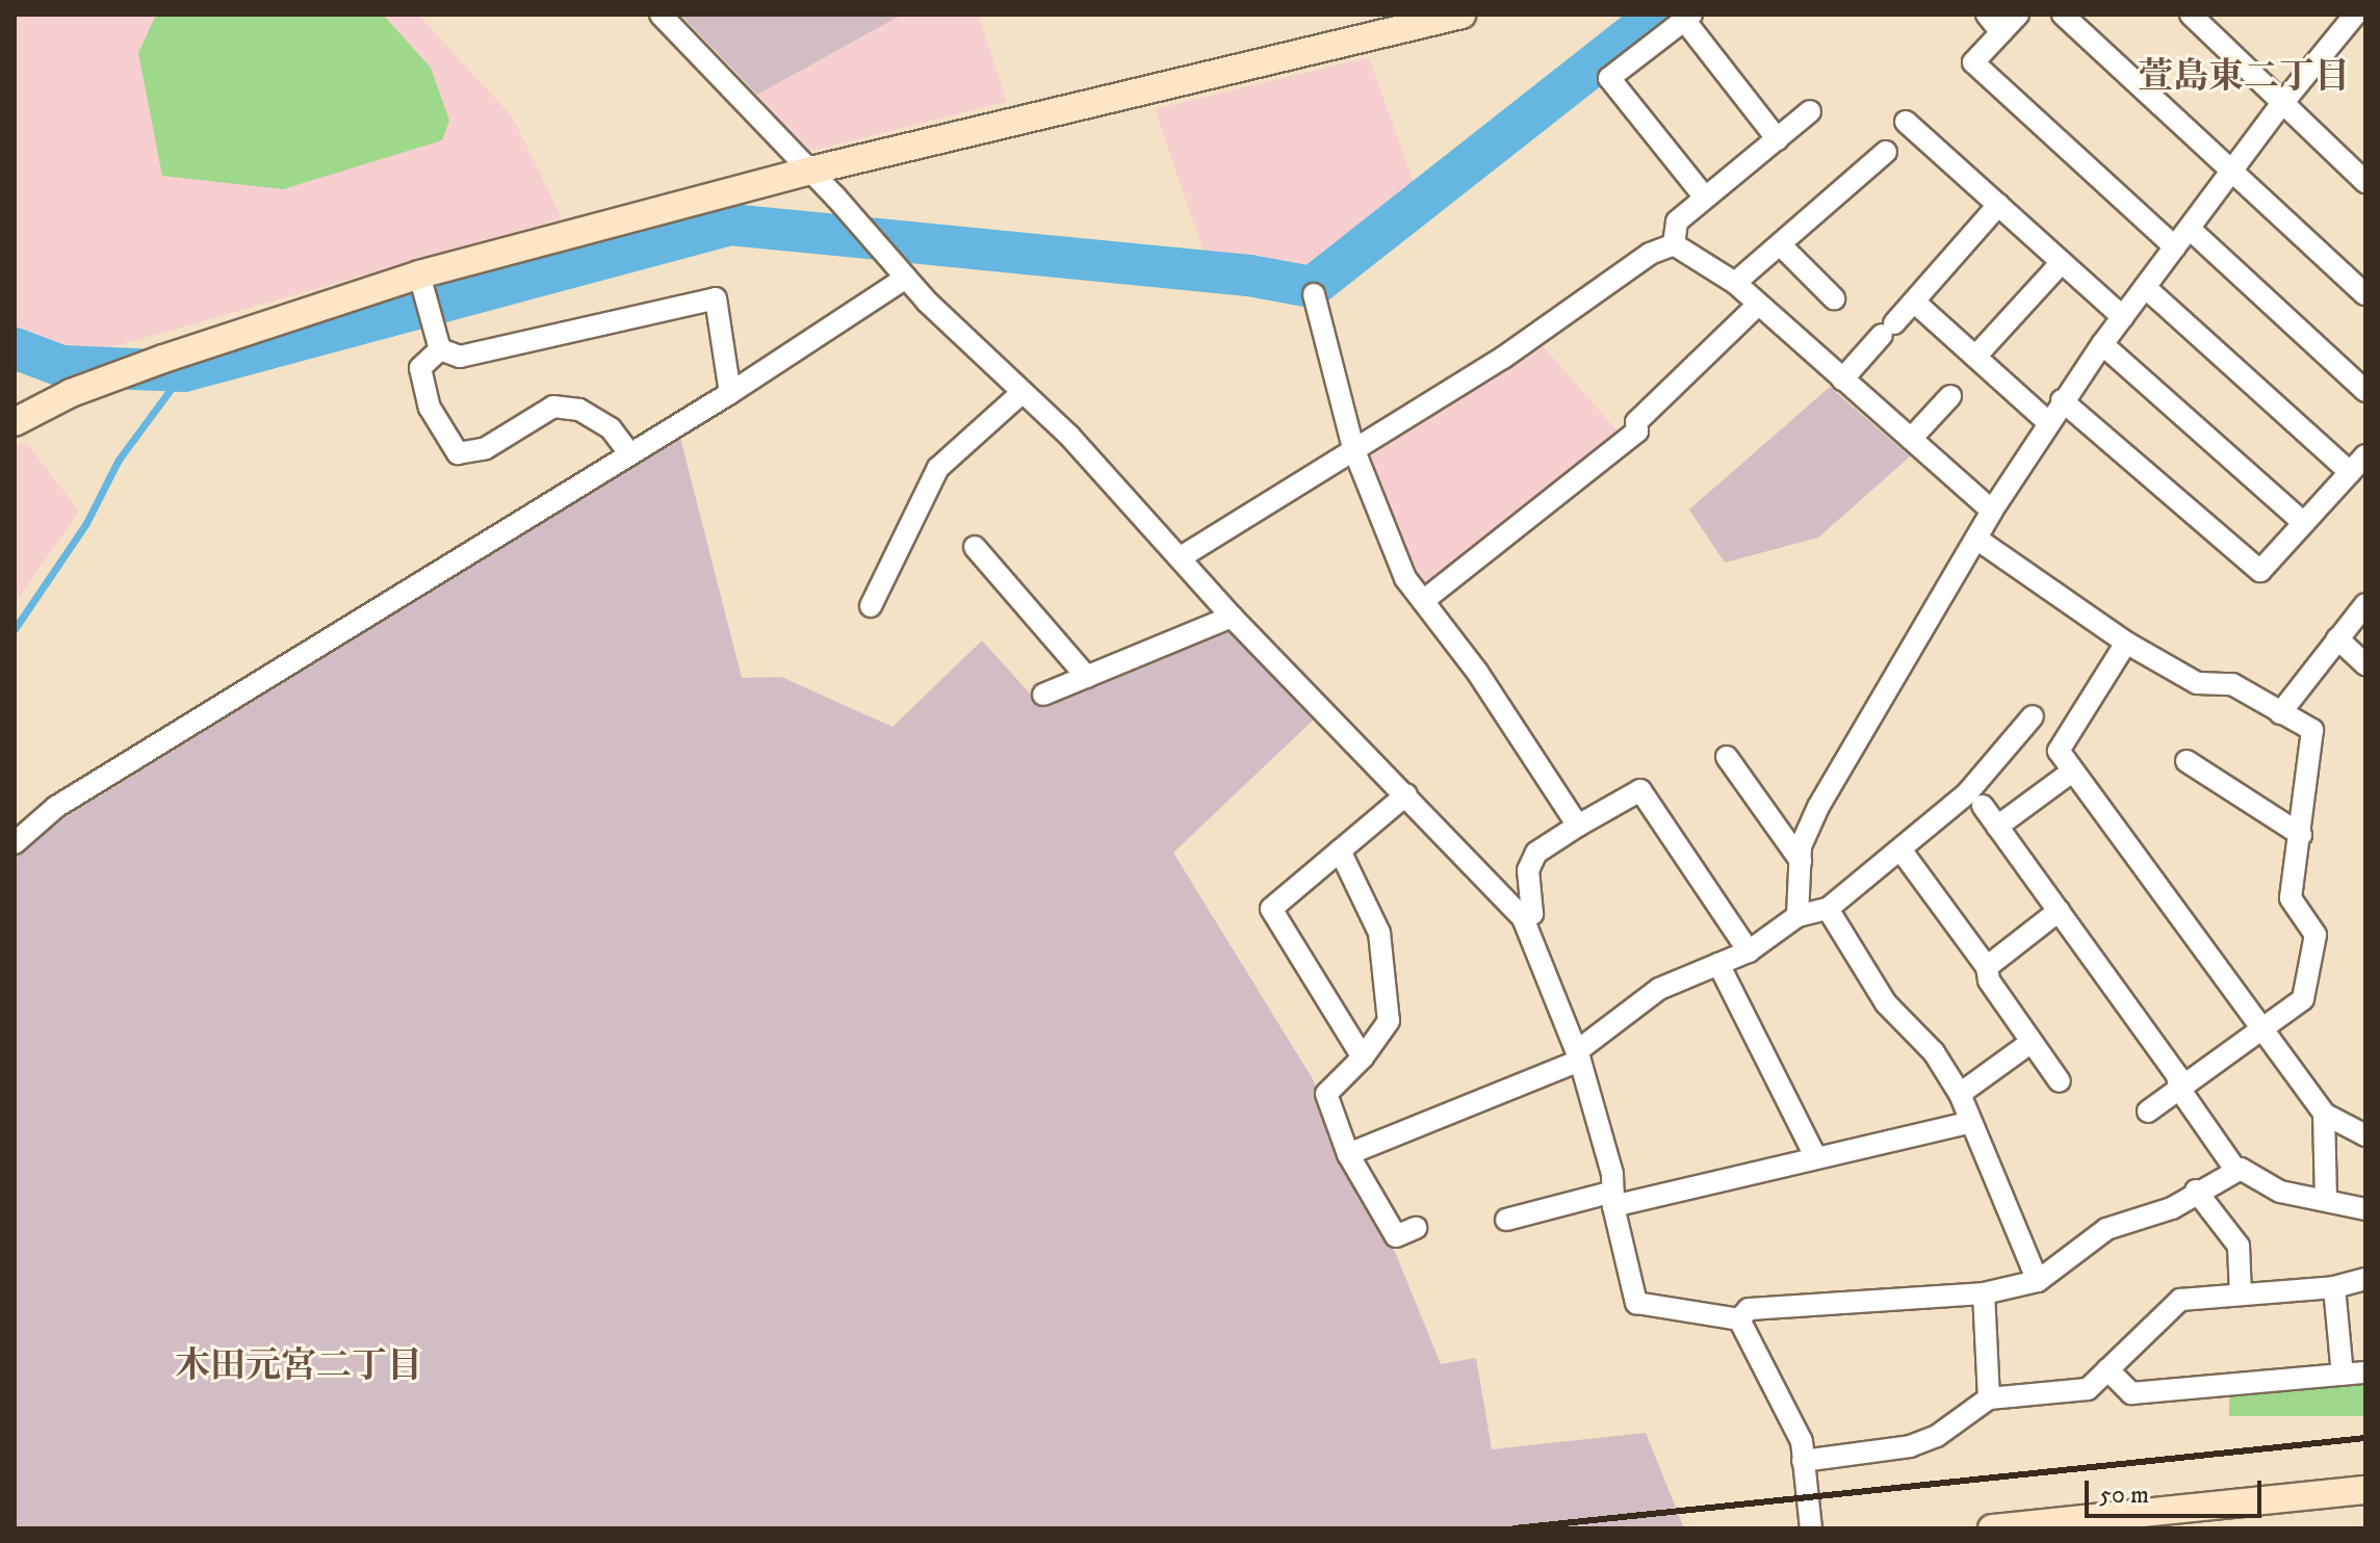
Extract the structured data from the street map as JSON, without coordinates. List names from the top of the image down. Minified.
{"districts":["萱島東二丁目","木田元宮二丁目"],"scale_bar":"50 m"}
